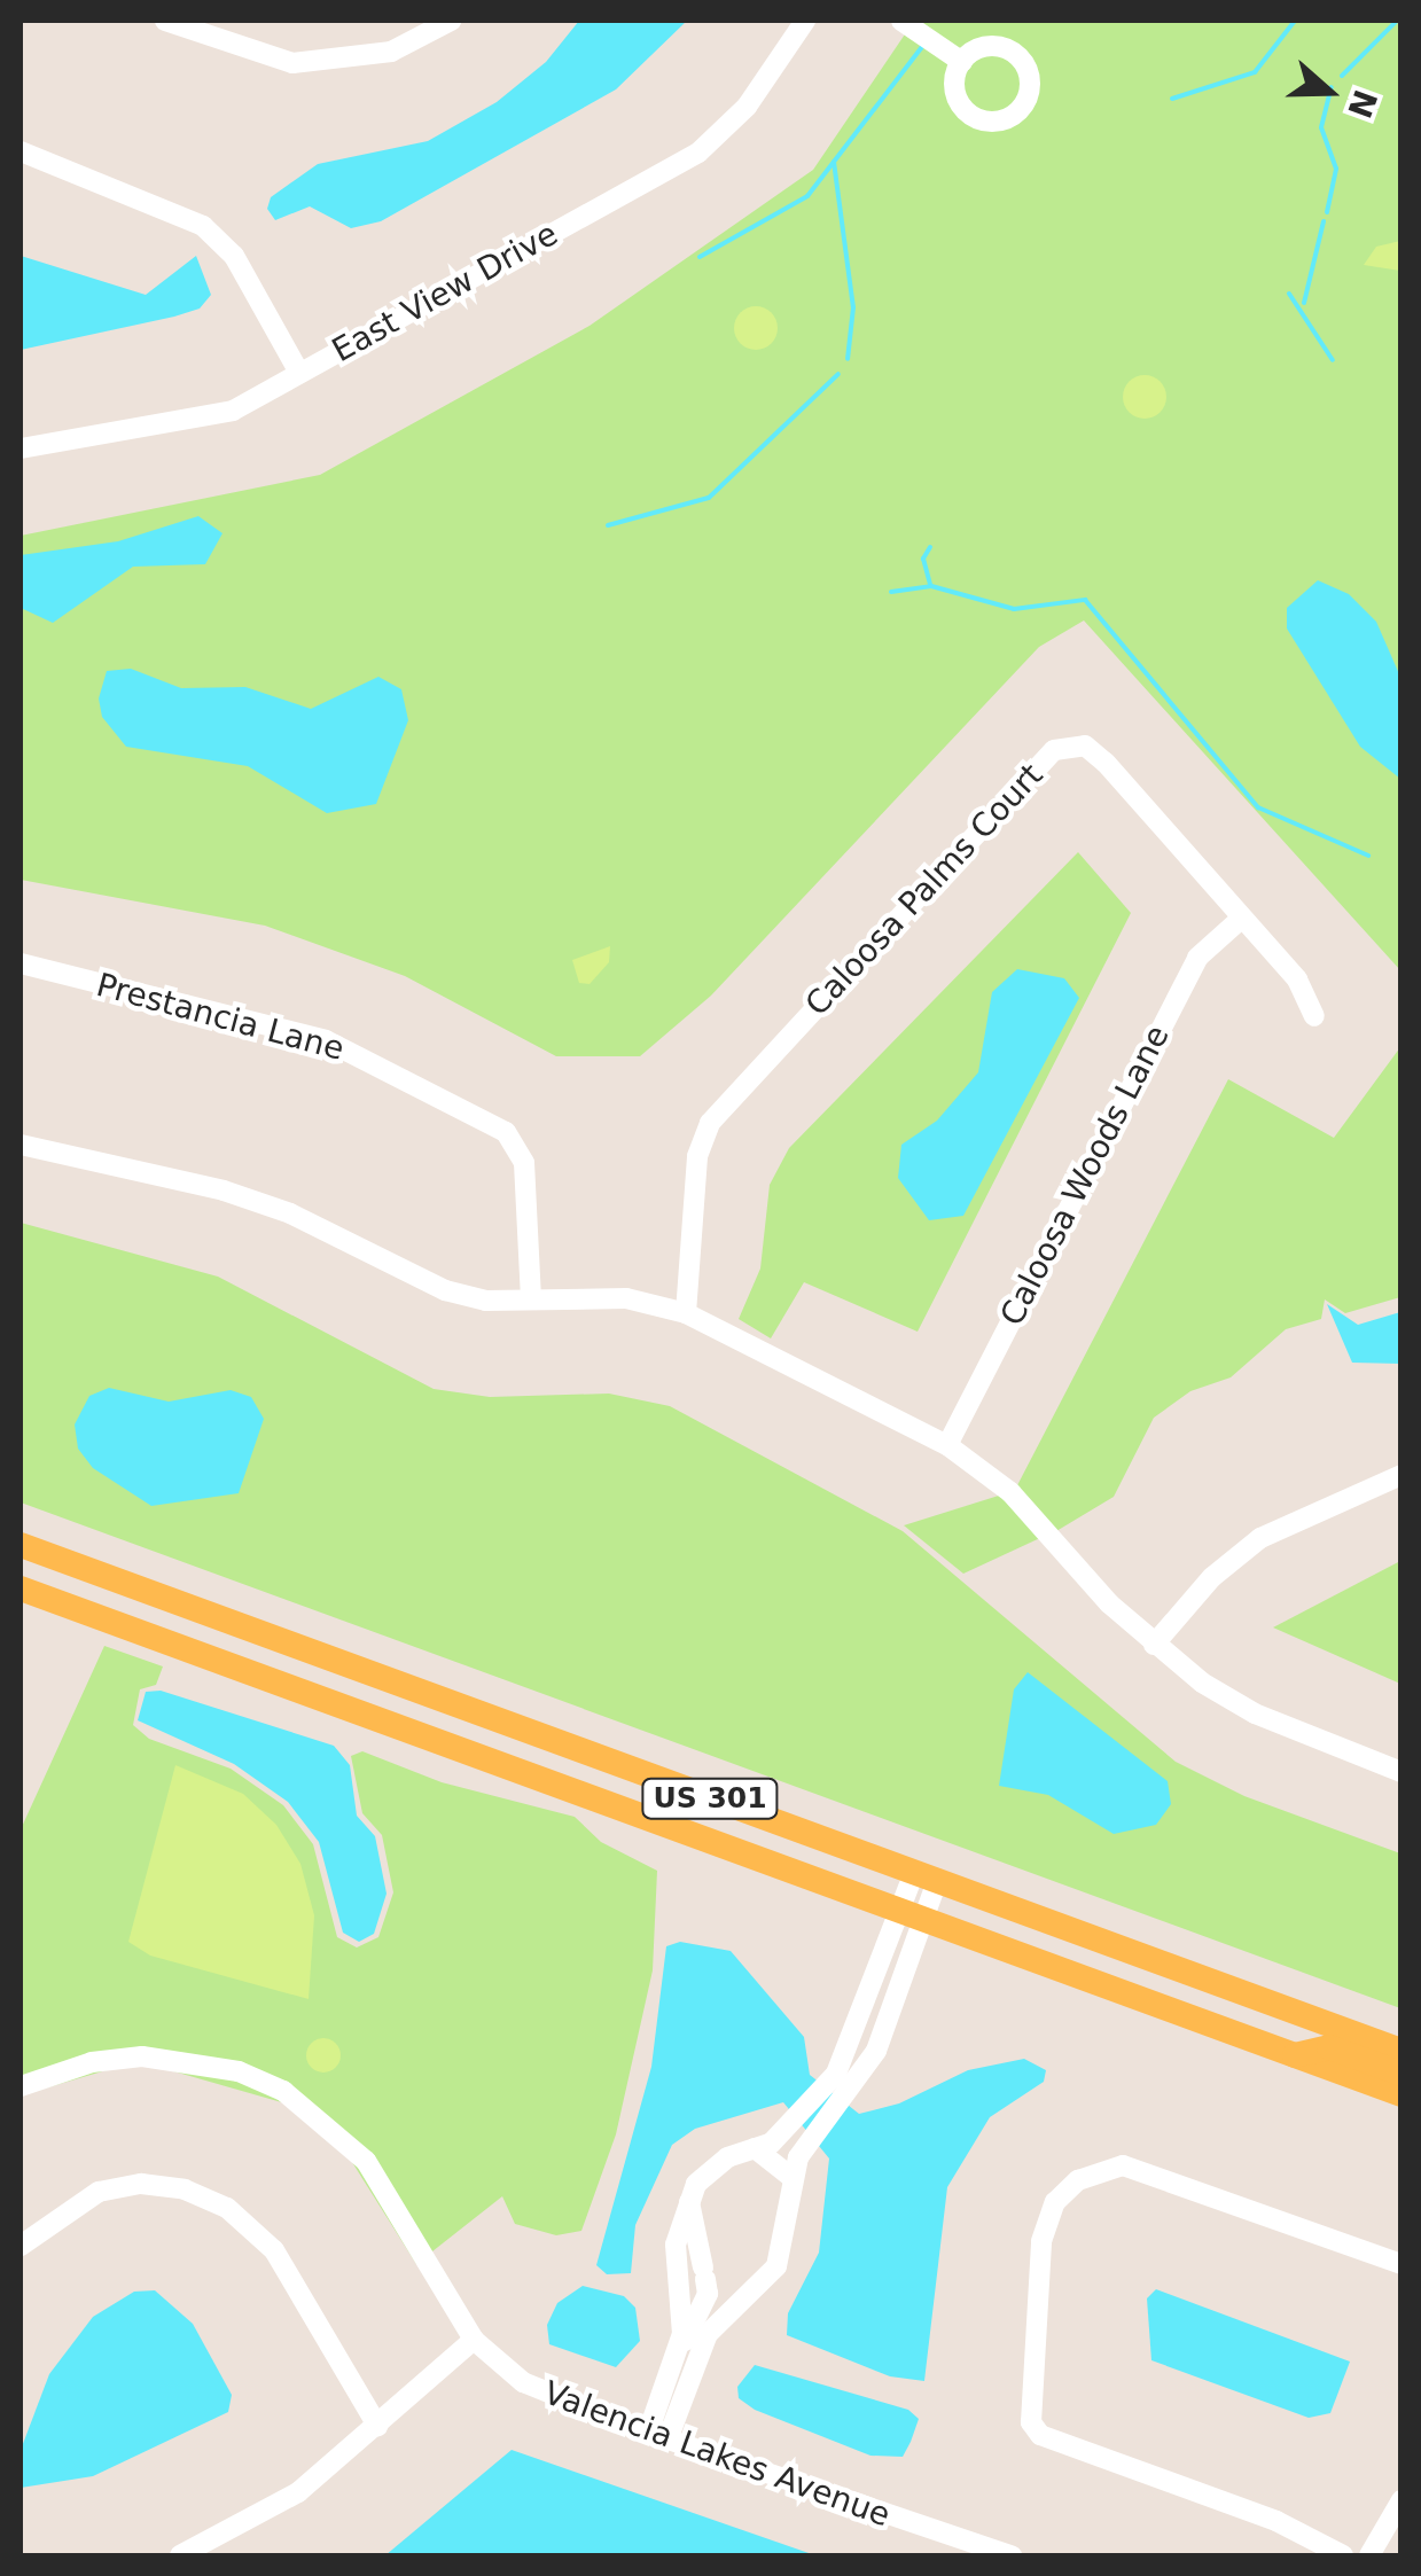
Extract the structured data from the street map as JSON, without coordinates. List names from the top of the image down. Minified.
{"streets":{"main road":["US 301"],"street":["East View Drive","Caloosa Palms Court","Prestancia Lane","Caloosa Woods Lane","Valencia Lakes Avenue"]},"crossings":[["Caloosa Palms Court","Caloosa Woods Lane"]],"north":"right"}
